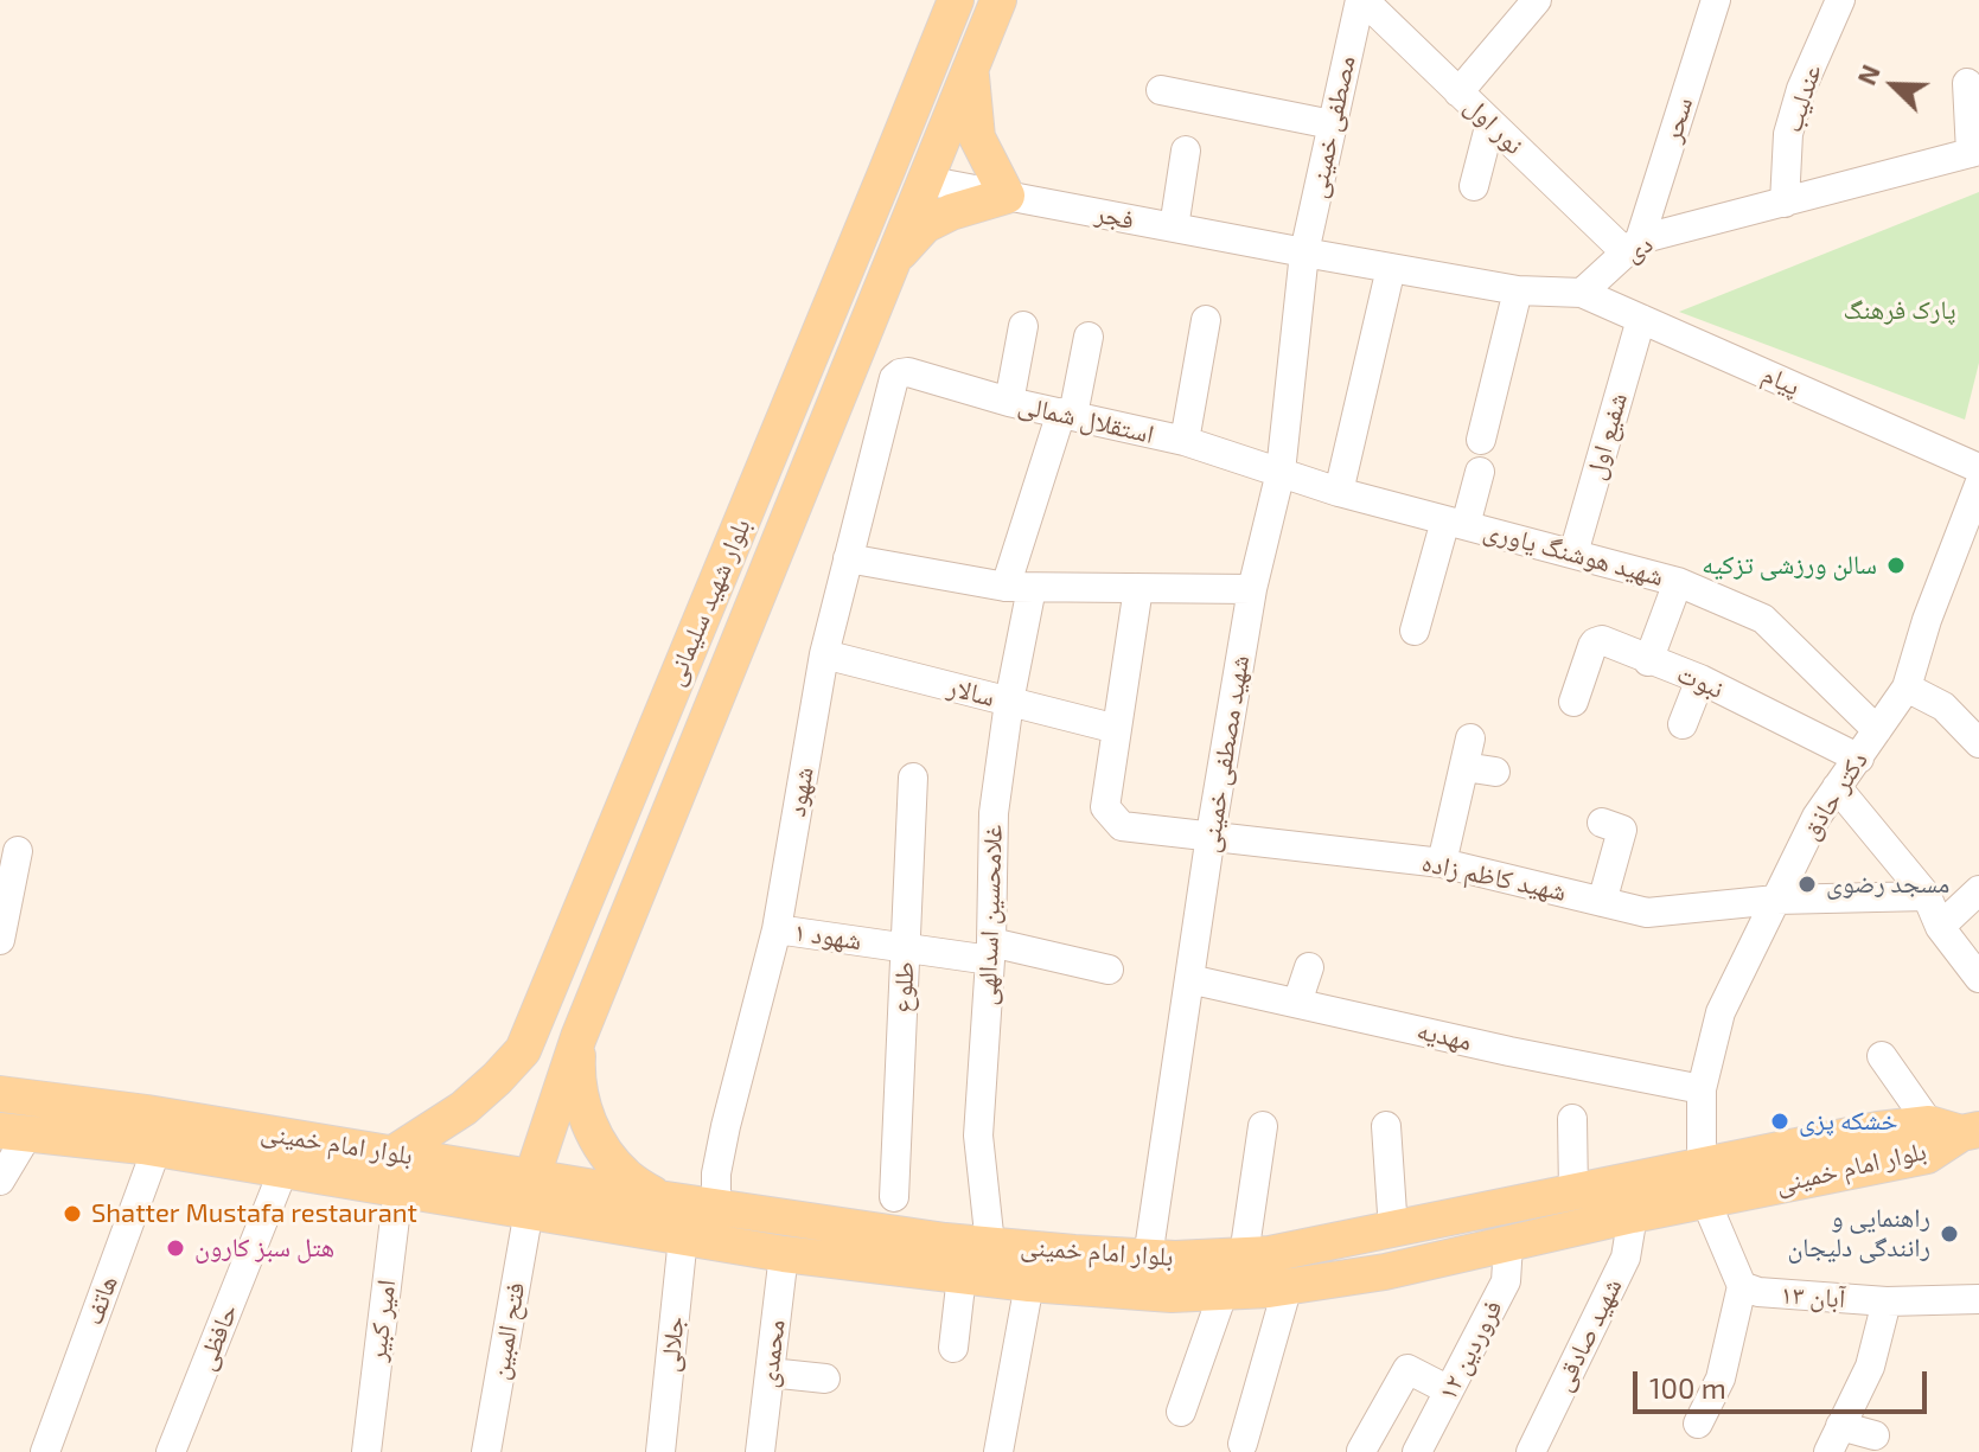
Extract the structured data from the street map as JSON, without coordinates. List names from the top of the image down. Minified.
{"streets":{"main road":["بلوار شهید سلیمانی","بلوار امام خمینی"],"street":["عندلیب","سحر","نور اول","مصطفی خمینی","فجر","دی","پیام","استقلال شمالی","شفیع اول","شهید هوشنگ یاوری","نبوت","سالار","شهید مصطفی خمینی","شهود","دکتر حاذق","شهید کاظم زاده","غلامحسین اسدالهی","شهود ۱","طلوع","مهدیه","۱۳ آبان","هاتف","امیر کبیر","فتح المبین","شهید صادقی","حافظی","جلالی","۱۲ فروردین","محمدی"]},"crossings":[["عندلیب","دی"],["سحر","نور اول"],["سحر","دی"],["نور اول","مصطفی خمینی"],["نور اول","دی"],["مصطفی خمینی","فجر"],["مصطفی خمینی","شهید مصطفی خمینی"],["فجر","بلوار شهید سلیمانی"],["فجر","شهید مصطفی خمینی"],["دی","پیام"],["پیام","شفیع اول"],["استقلال شمالی","شهید هوشنگ یاوری"],["استقلال شمالی","شهید مصطفی خمینی"],["استقلال شمالی","شهود"],["استقلال شمالی","غلامحسین اسدالهی"],["شفیع اول","شهید هوشنگ یاوری"],["شهید هوشنگ یاوری","شهید مصطفی خمینی"],["شهید هوشنگ یاوری","دکتر حاذق"],["بلوار شهید سلیمانی","بلوار امام خمینی"],["بلوار شهید سلیمانی","فتح المبین"],["نبوت","دکتر حاذق"],["سالار","شهود"],["سالار","شهید کاظم زاده"],["سالار","غلامحسین اسدالهی"],["شهید مصطفی خمینی","شهید کاظم زاده"],["شهید مصطفی خمینی","مهدیه"],["شهید مصطفی خمینی","بلوار امام خمینی"],["شهود","شهود ۱"],["شهود","بلوار امام خمینی"],["دکتر حاذق","شهید کاظم زاده"],["دکتر حاذق","مهدیه"],["دکتر حاذق","بلوار امام خمینی"],["غلامحسین اسدالهی","شهود ۱"],["غلامحسین اسدالهی","بلوار امام خمینی"],["شهود ۱","طلوع"],["بلوار امام خمینی","هاتف"],["بلوار امام خمینی","امیر کبیر"],["بلوار امام خمینی","فتح المبین"],["بلوار امام خمینی","شهید صادقی"],["بلوار امام خمینی","حافظی"],["بلوار امام خمینی","جلالی"],["بلوار امام خمینی","۱۲ فروردین"],["بلوار امام خمینی","محمدی"]],"parks":["پارک فرهنگ"],"places":["سالن ورزشی تزکیه","مسجد رضوی","خشکه پزی","Shatter Mustafa restaurant","راهنمایی و رانندگی دلیجان","هتل سبز کارون"],"scale_bar":"100 m","north":"top left"}
